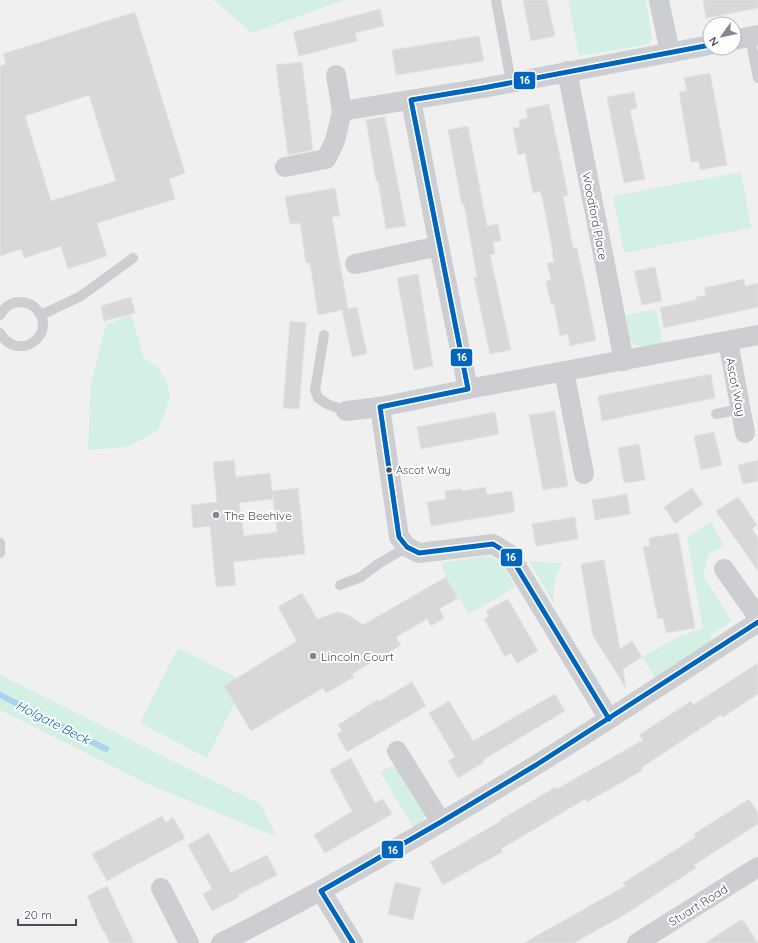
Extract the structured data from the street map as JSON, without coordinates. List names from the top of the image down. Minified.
{"streets":{"street":["Woodford Place","Ascot Way","Stuart Road"]},"crossings":[["Woodford Place","Ascot Way"]],"water":["Holgate Beck"],"places":["Ascot Way","The Beehive","Lincoln Court"],"lines":["transit line 16"],"scale_bar":"20 m","north":"bottom left"}
